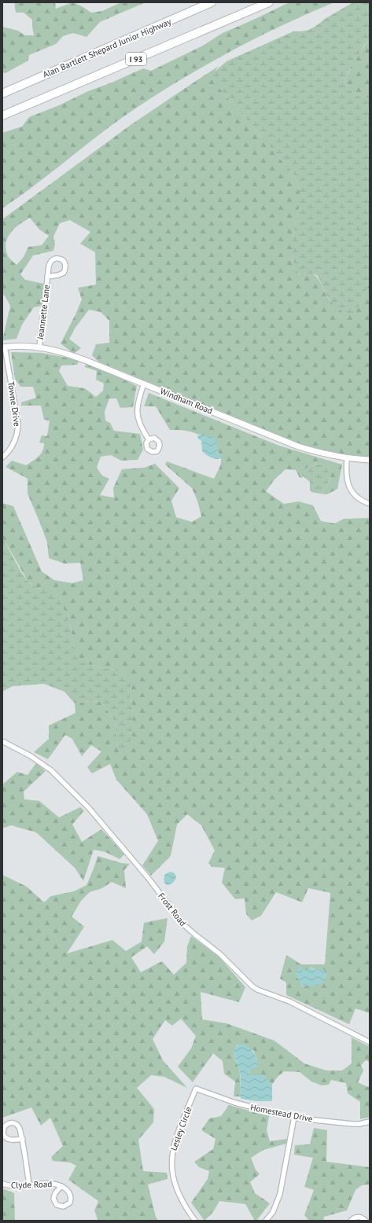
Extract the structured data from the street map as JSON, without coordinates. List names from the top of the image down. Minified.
{"streets":{"highway":["Alan Bartlett Shepard Junior Highway","I 93"],"street":["Jeannette Lane","Windham Road","Towne Drive","Frost Road","Homestead Drive","Lesley Circle","Clyde Road"]},"crossings":[["Jeannette Lane","Windham Road"],["Windham Road","Towne Drive"],["Homestead Drive","Lesley Circle"]]}
